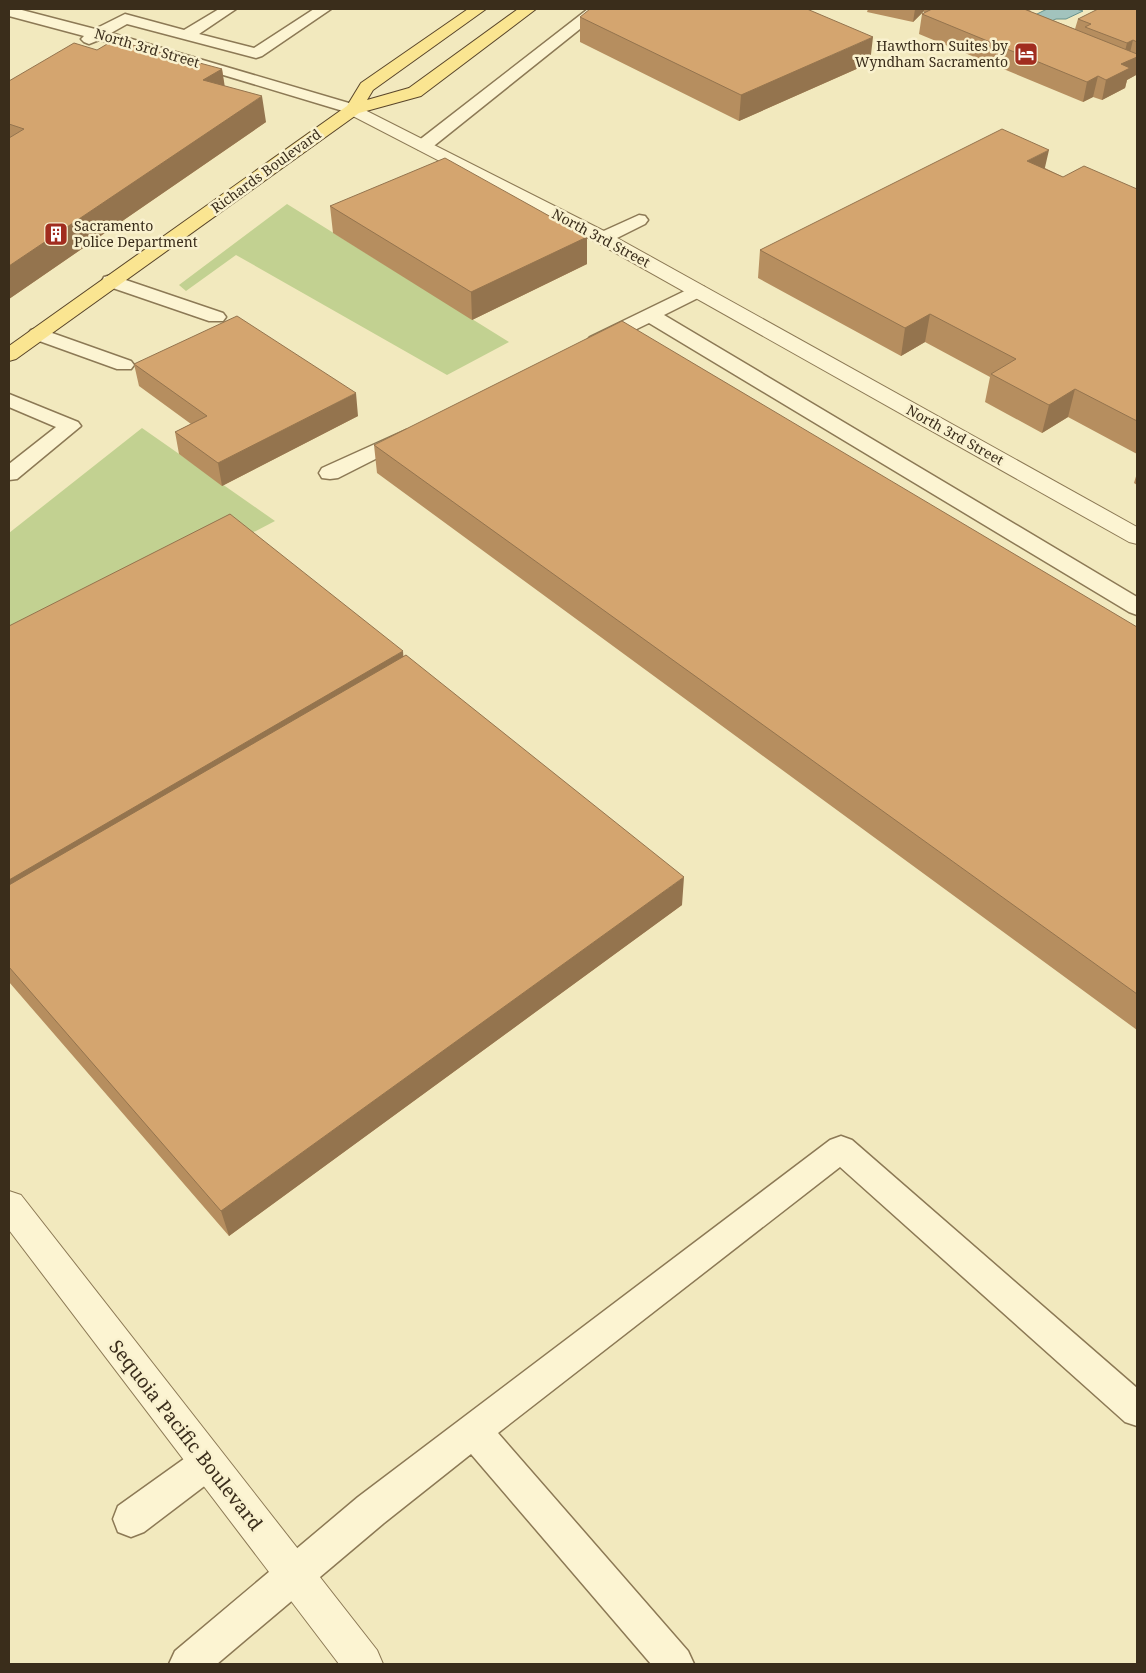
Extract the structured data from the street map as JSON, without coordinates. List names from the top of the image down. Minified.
{"streets":{"main road":["Richards Boulevard"],"street":["North 3rd Street","Sequoia Pacific Boulevard"]},"crossings":[["North 3rd Street","Richards Boulevard"]],"places":{"hotel":["Hawthorn Suites by Wyndham Sacramento"],"building":["Sacramento Police Department"]}}
